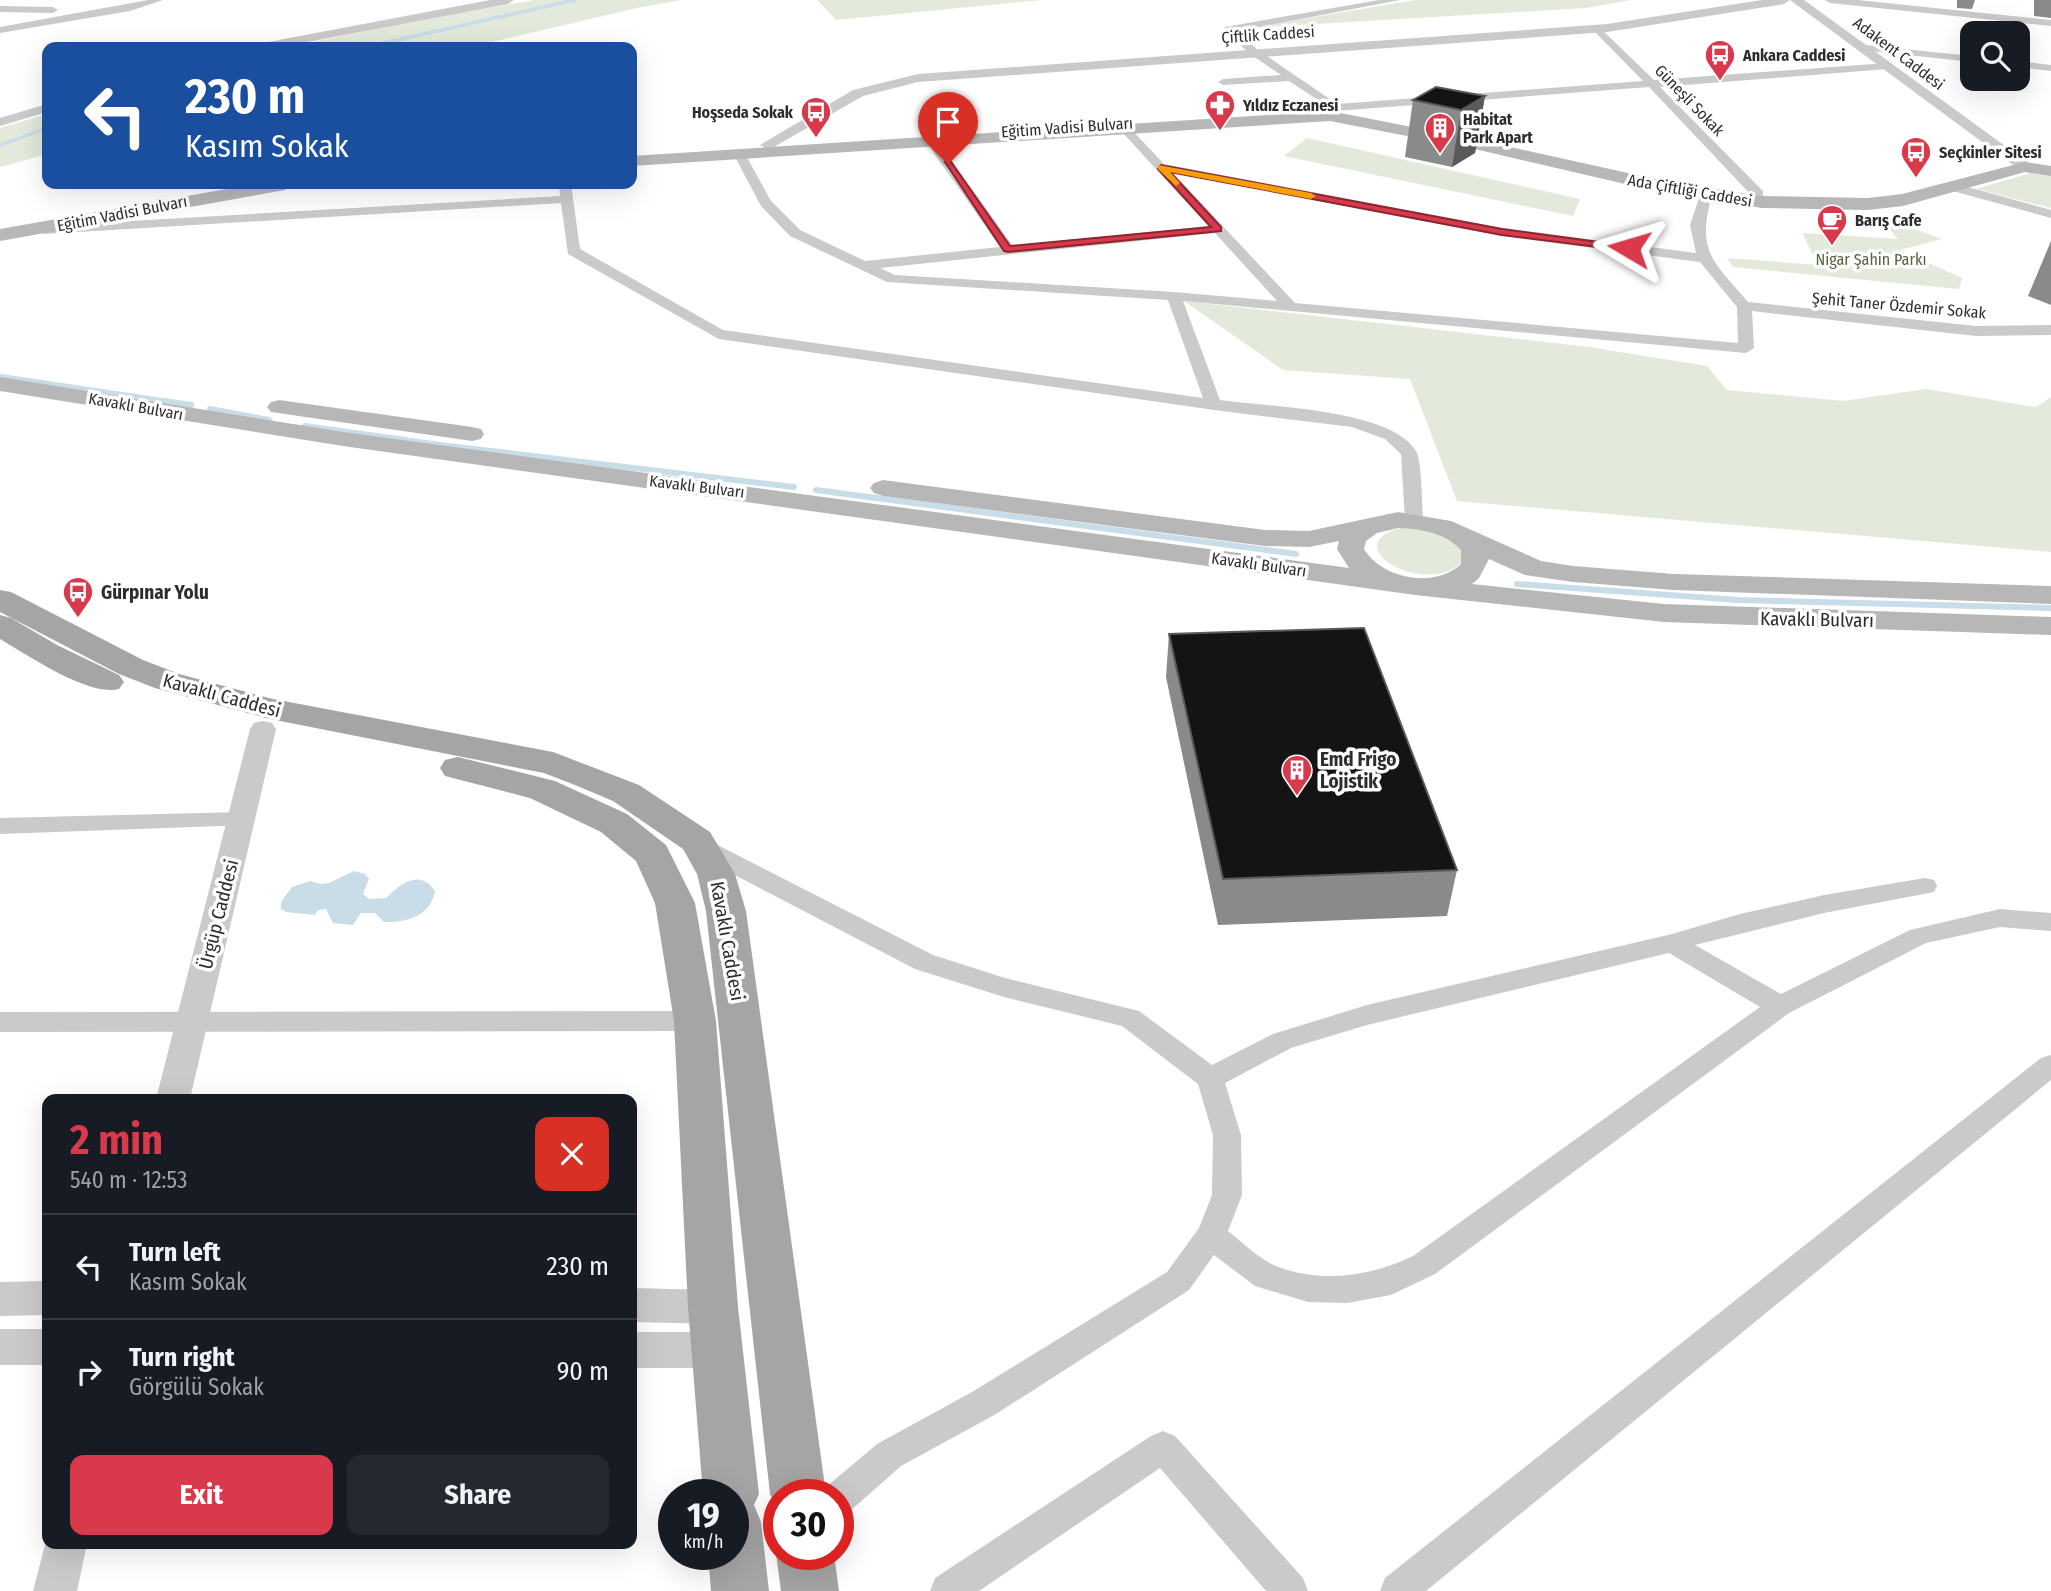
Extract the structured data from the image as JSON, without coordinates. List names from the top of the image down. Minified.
{"streets":{"main road":["Eğitim Vadisi Bulvarı","Ada Çiftliği Caddesi","Kavaklı Bulvarı","Kavaklı Caddesi"],"street":["Çiftlik Caddesi","Adakent Caddesi","Güneşli Sokak","Şehit Taner Özdemir Sokak","Ürgüp Caddesi"]},"crossings":[["Çiftlik Caddesi","Güneşli Sokak"],["Çiftlik Caddesi","Eğitim Vadisi Bulvarı"],["Adakent Caddesi","Ada Çiftliği Caddesi"],["Güneşli Sokak","Ada Çiftliği Caddesi"],["Eğitim Vadisi Bulvarı","Ada Çiftliği Caddesi"],["Kavaklı Caddesi","Ürgüp Caddesi"]],"parks":["Nigar Şahin Parkı"],"places":{"bus stop":["Ankara Caddesi","Hoşseda Sokak","Seçkinler Sitesi","Gürpınar Yolu"],"pharmacy":["Yıldız Eczanesi"],"building":["Habitat Park Apart","Emd Frigo Lojistik"],"cafe":["Barış Cafe"]},"page":{"turn":["230 m","Kasım Sokak"],"heading":["2 min","540 m · 12:53"],"list":[{"name":"Turn left","note":"Kasım Sokak","value":"230 m"},{"name":"Turn right","note":"Görgülü Sokak","value":"90 m"}],"buttons":["Exit","Share"],"speed":"19 km/h","limit":"30"}}
